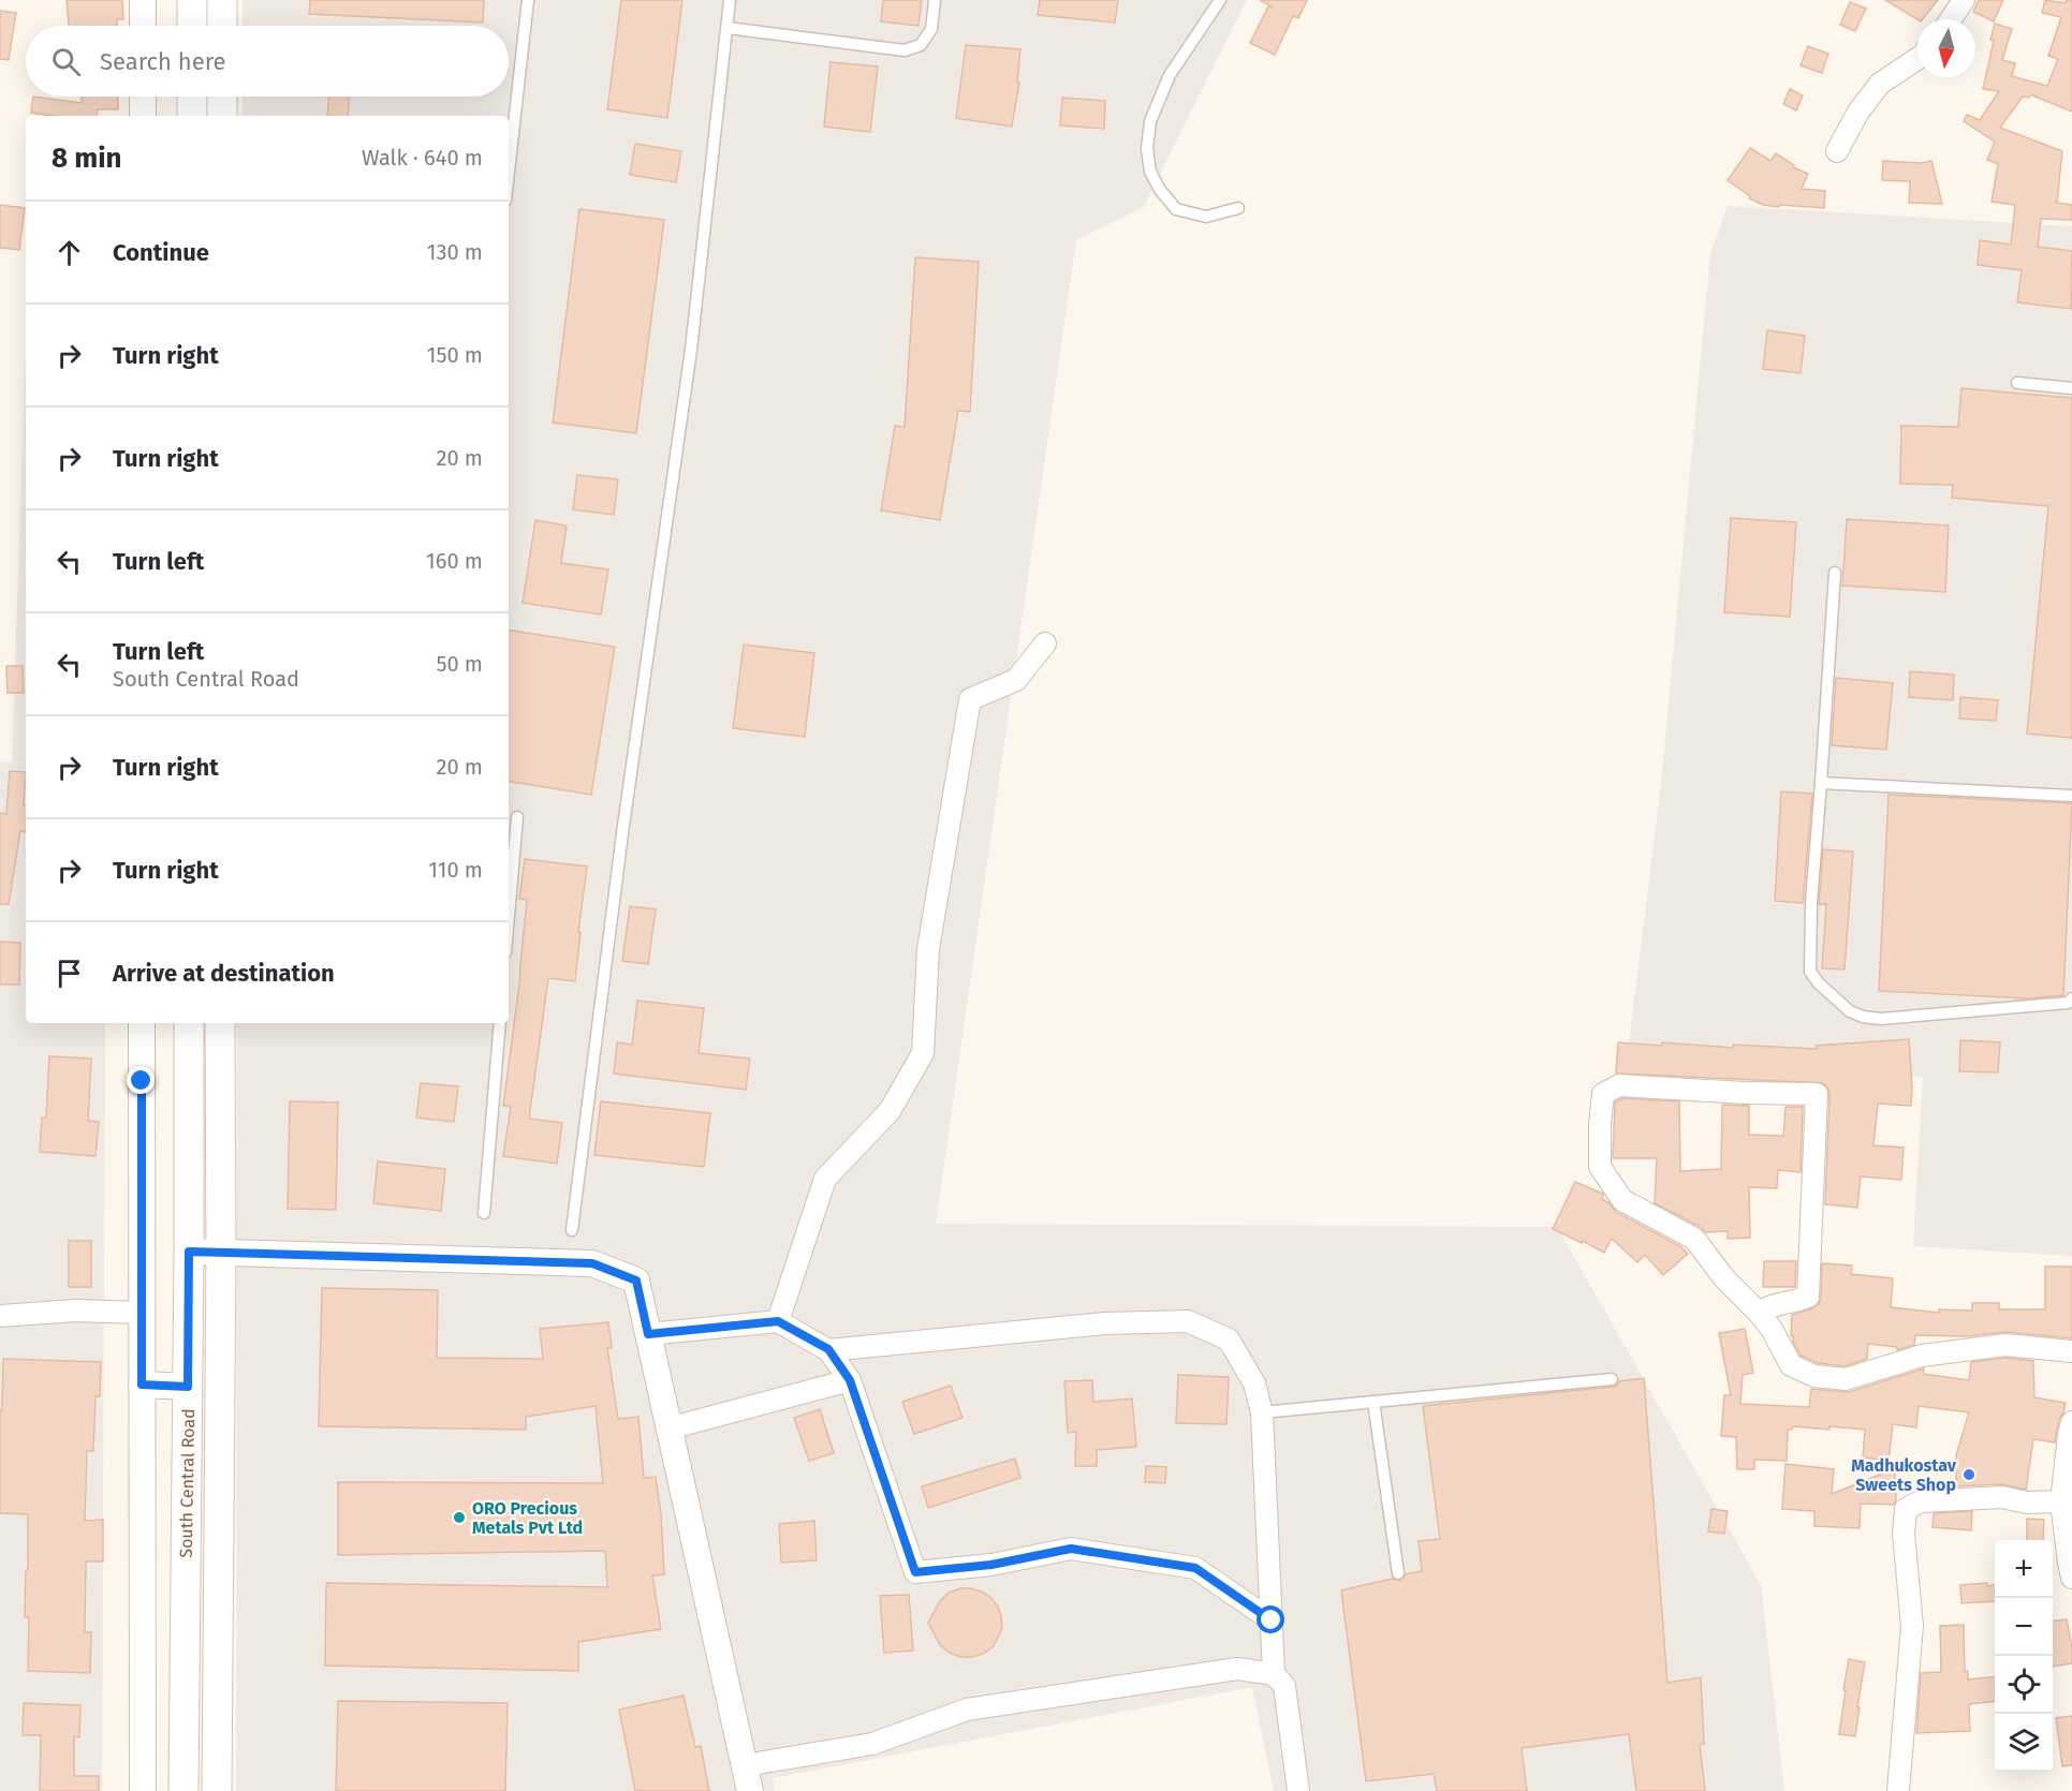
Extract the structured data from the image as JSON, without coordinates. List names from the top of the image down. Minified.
{"streets":{"main road":["South Central Road"]},"places":["Madhukostav Sweets Shop","ORO Precious Metals Pvt Ltd"],"north":"bottom","page":{"search":"Search here","heading":["8 min","Walk · 640 m"],"list":[["Continue","130 m"],["Turn right","150 m"],["Turn right","20 m"],["Turn left","160 m"],["Turn left","South Central Road","50 m"],["Turn right","20 m"],["Turn right","110 m"],"Arrive at destination"],"map_buttons":["+","−"]}}
